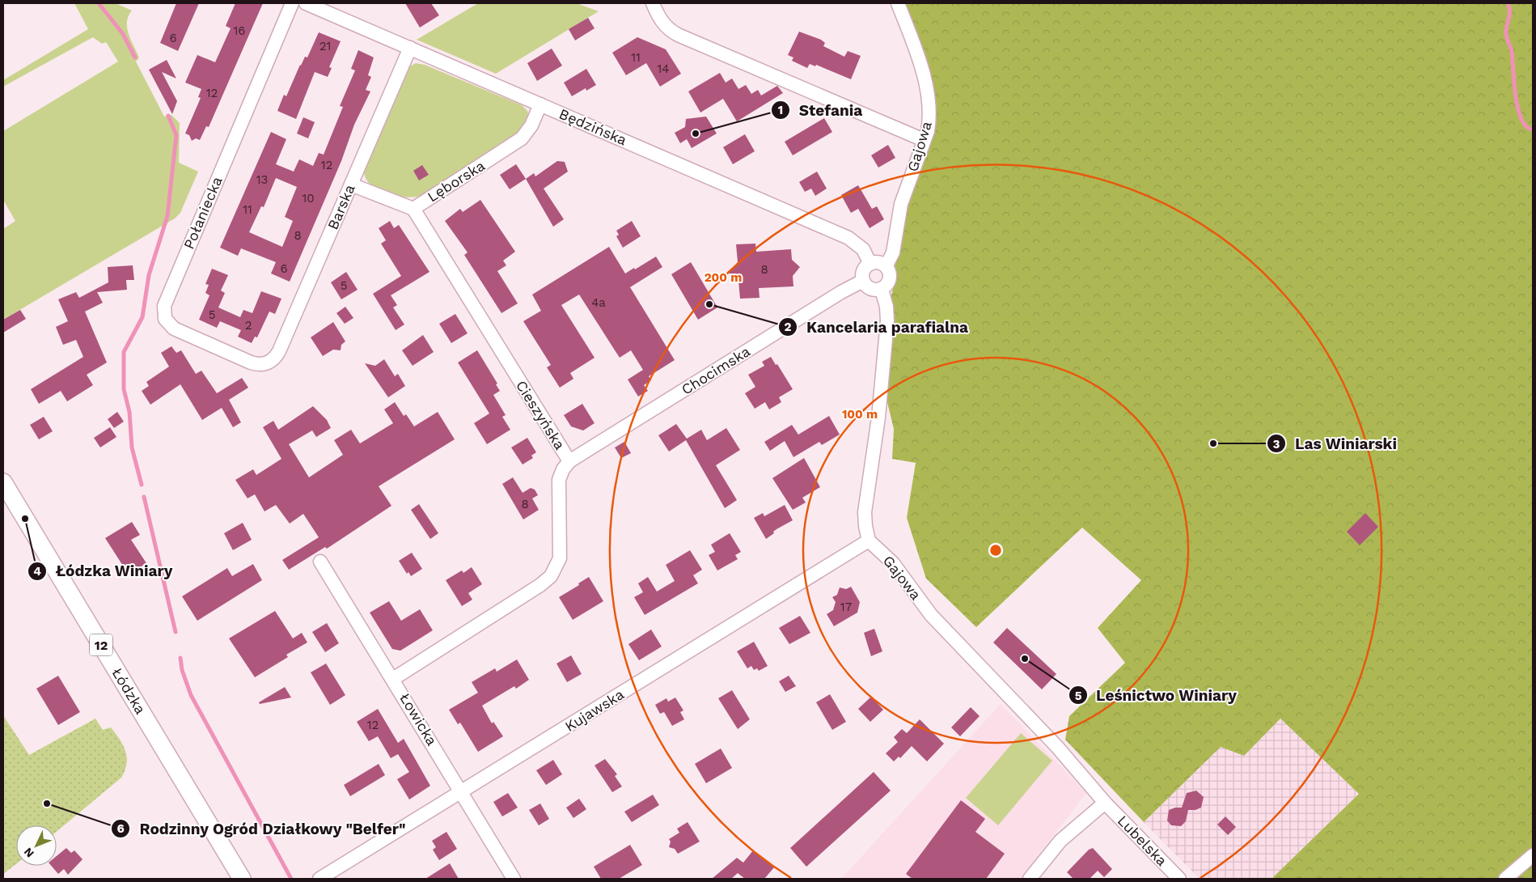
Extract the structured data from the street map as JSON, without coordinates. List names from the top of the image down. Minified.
{"streets":{"main road":["12","Łódzka"],"street":["Będzińska","Gajowa","Lęborska","Barska","Połaniecka","Chocimska","Cieszyńska","Kujawska","Łowicka","Lubelska"]},"crossings":[["Będzińska","Gajowa"],["Będzińska","Lęborska"],["Będzińska","Barska"],["Będzińska","Chocimska"],["Gajowa","Chocimska"],["Gajowa","Kujawska"],["Gajowa","Lubelska"],["Lęborska","Barska"],["Lęborska","Cieszyńska"],["Barska","Połaniecka"],["Chocimska","Cieszyńska"],["Cieszyńska","Łowicka"],["Kujawska","Łowicka"]],"places":["Stefania","Kancelaria parafialna","Las Winiarski","Łódzka Winiary","Leśnictwo Winiary","Rodzinny Ogród Działkowy \"Belfer\""],"house_numbers":["16","6","21","11","14","12","12","13","10","11","8","6","8","5","4a","5","2","8","17","12"],"north":"bottom left","rings":["200 m","100 m"]}
